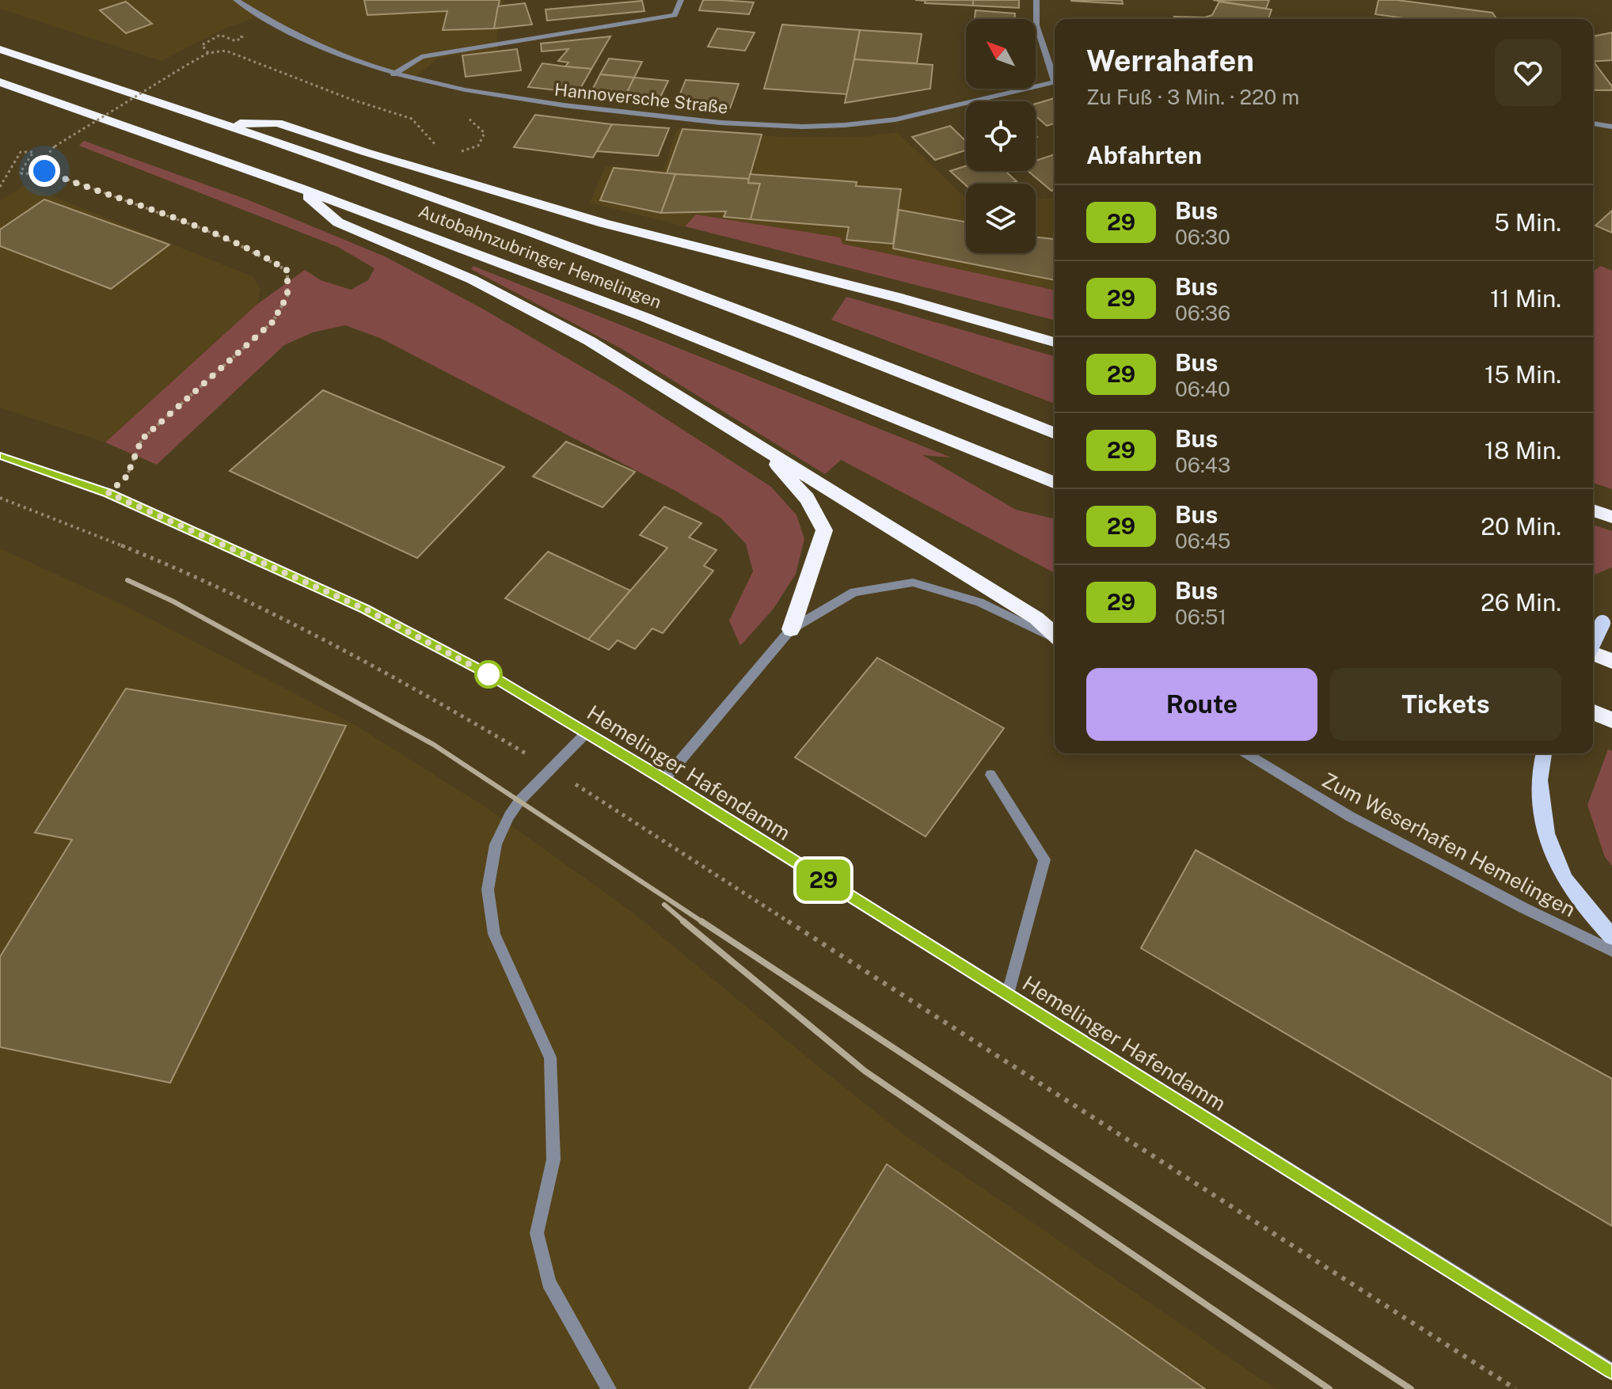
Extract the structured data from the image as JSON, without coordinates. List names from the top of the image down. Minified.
{"streets":{"highway":["Autobahnzubringer Hemelingen"],"street":["Hannoversche Straße","Hemelinger Hafendamm","Zum Weserhafen Hemelingen"]},"lines":["bus line 29"],"north":"top left","page":{"on_map":"29","heading":[["Werrahafen","Zu Fuß · 3 Min. · 220 m"],"Abfahrten"],"list":[{"mark":"29","name":"Bus","note":"06:30","value":"5 Min."},{"mark":"29","name":"Bus","note":"06:36","value":"11 Min."},{"mark":"29","name":"Bus","note":"06:40","value":"15 Min."},{"mark":"29","name":"Bus","note":"06:43","value":"18 Min."},{"mark":"29","name":"Bus","note":"06:45","value":"20 Min."},{"mark":"29","name":"Bus","note":"06:51","value":"26 Min."}],"buttons":["Route","Tickets"]}}
